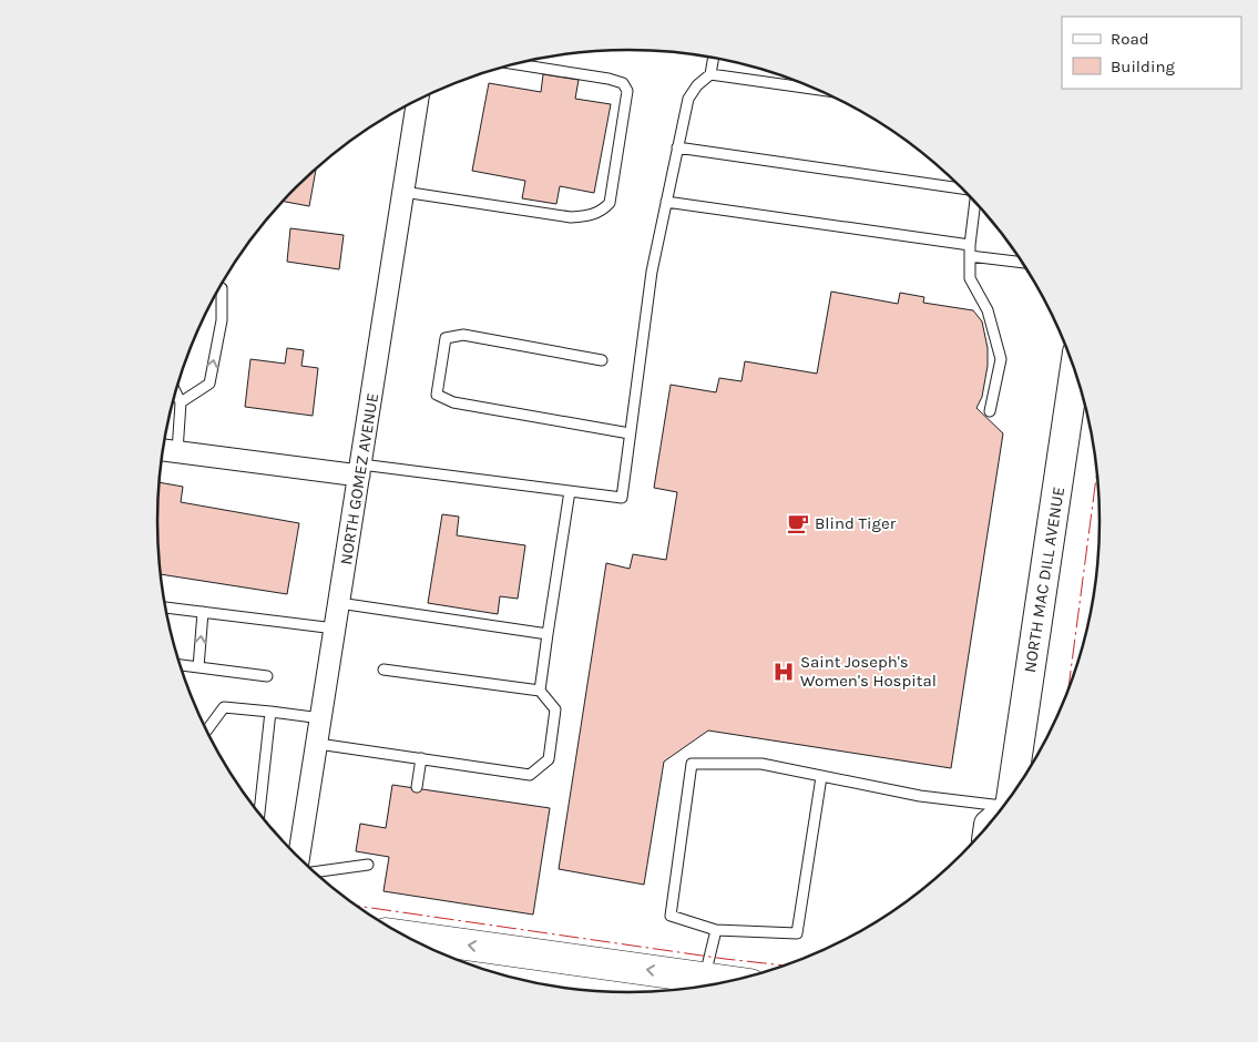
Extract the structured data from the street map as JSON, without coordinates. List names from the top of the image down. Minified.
{"streets":{"street":["NORTH GOMEZ AVENUE","NORTH MAC DILL AVENUE"]},"places":{"cafe":["Blind Tiger"],"hospital":["Saint Joseph's Women's Hospital"]},"legend":["Road","Building"]}
